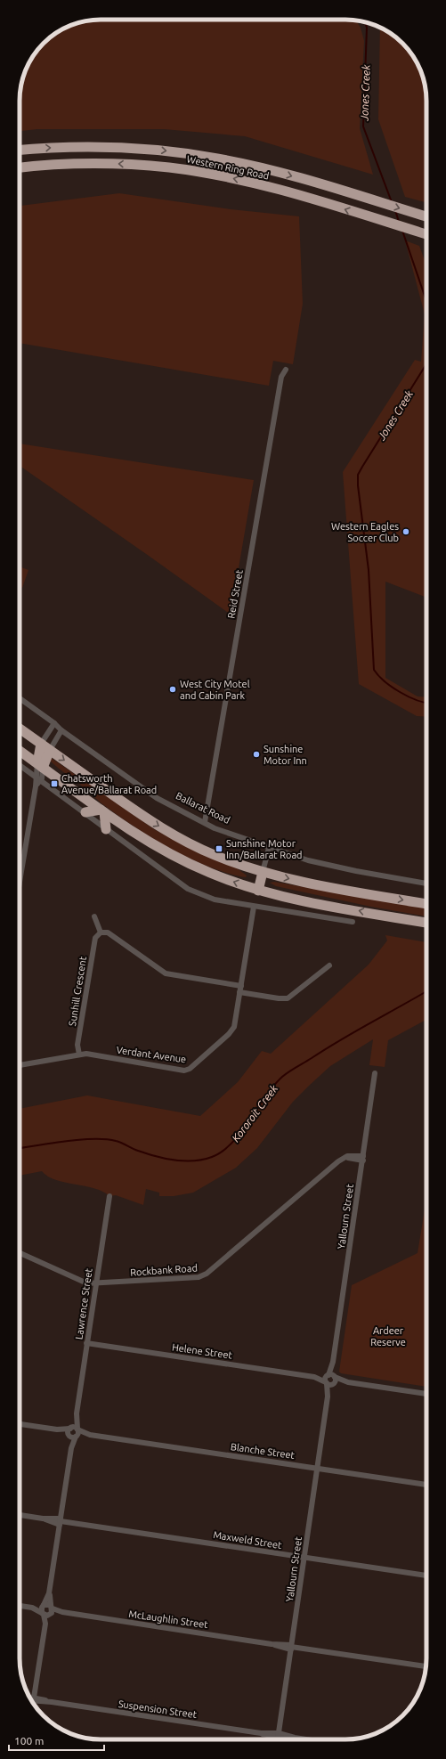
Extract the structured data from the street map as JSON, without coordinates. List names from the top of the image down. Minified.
{"streets":{"highway":["Western Ring Road"],"street":["Reid Street","Ballarat Road","Sunhill Crescent","Verdant Avenue","Yallourn Street","Rockbank Road","Lawrence Street","Helene Street","Blanche Street","Maxweld Street","McLaughlin Street","Suspension Street"]},"crossings":[["Reid Street","Ballarat Road"],["Sunhill Crescent","Verdant Avenue"],["Yallourn Street","Rockbank Road"],["Yallourn Street","Helene Street"],["Yallourn Street","Blanche Street"],["Yallourn Street","Maxweld Street"],["Yallourn Street","McLaughlin Street"],["Yallourn Street","Suspension Street"],["Rockbank Road","Lawrence Street"],["Lawrence Street","Helene Street"],["Lawrence Street","Blanche Street"],["Lawrence Street","Maxweld Street"],["Lawrence Street","McLaughlin Street"]],"water":["Jones Creek","Kororoit Creek"],"parks":["Ardeer Reserve"],"places":{"other":["Western Eagles Soccer Club","West City Motel and Cabin Park","Sunshine Motor Inn"],"transit":["Chatsworth Avenue/Ballarat Road","Sunshine Motor Inn/Ballarat Road"]},"scale_bar":"100 m"}
